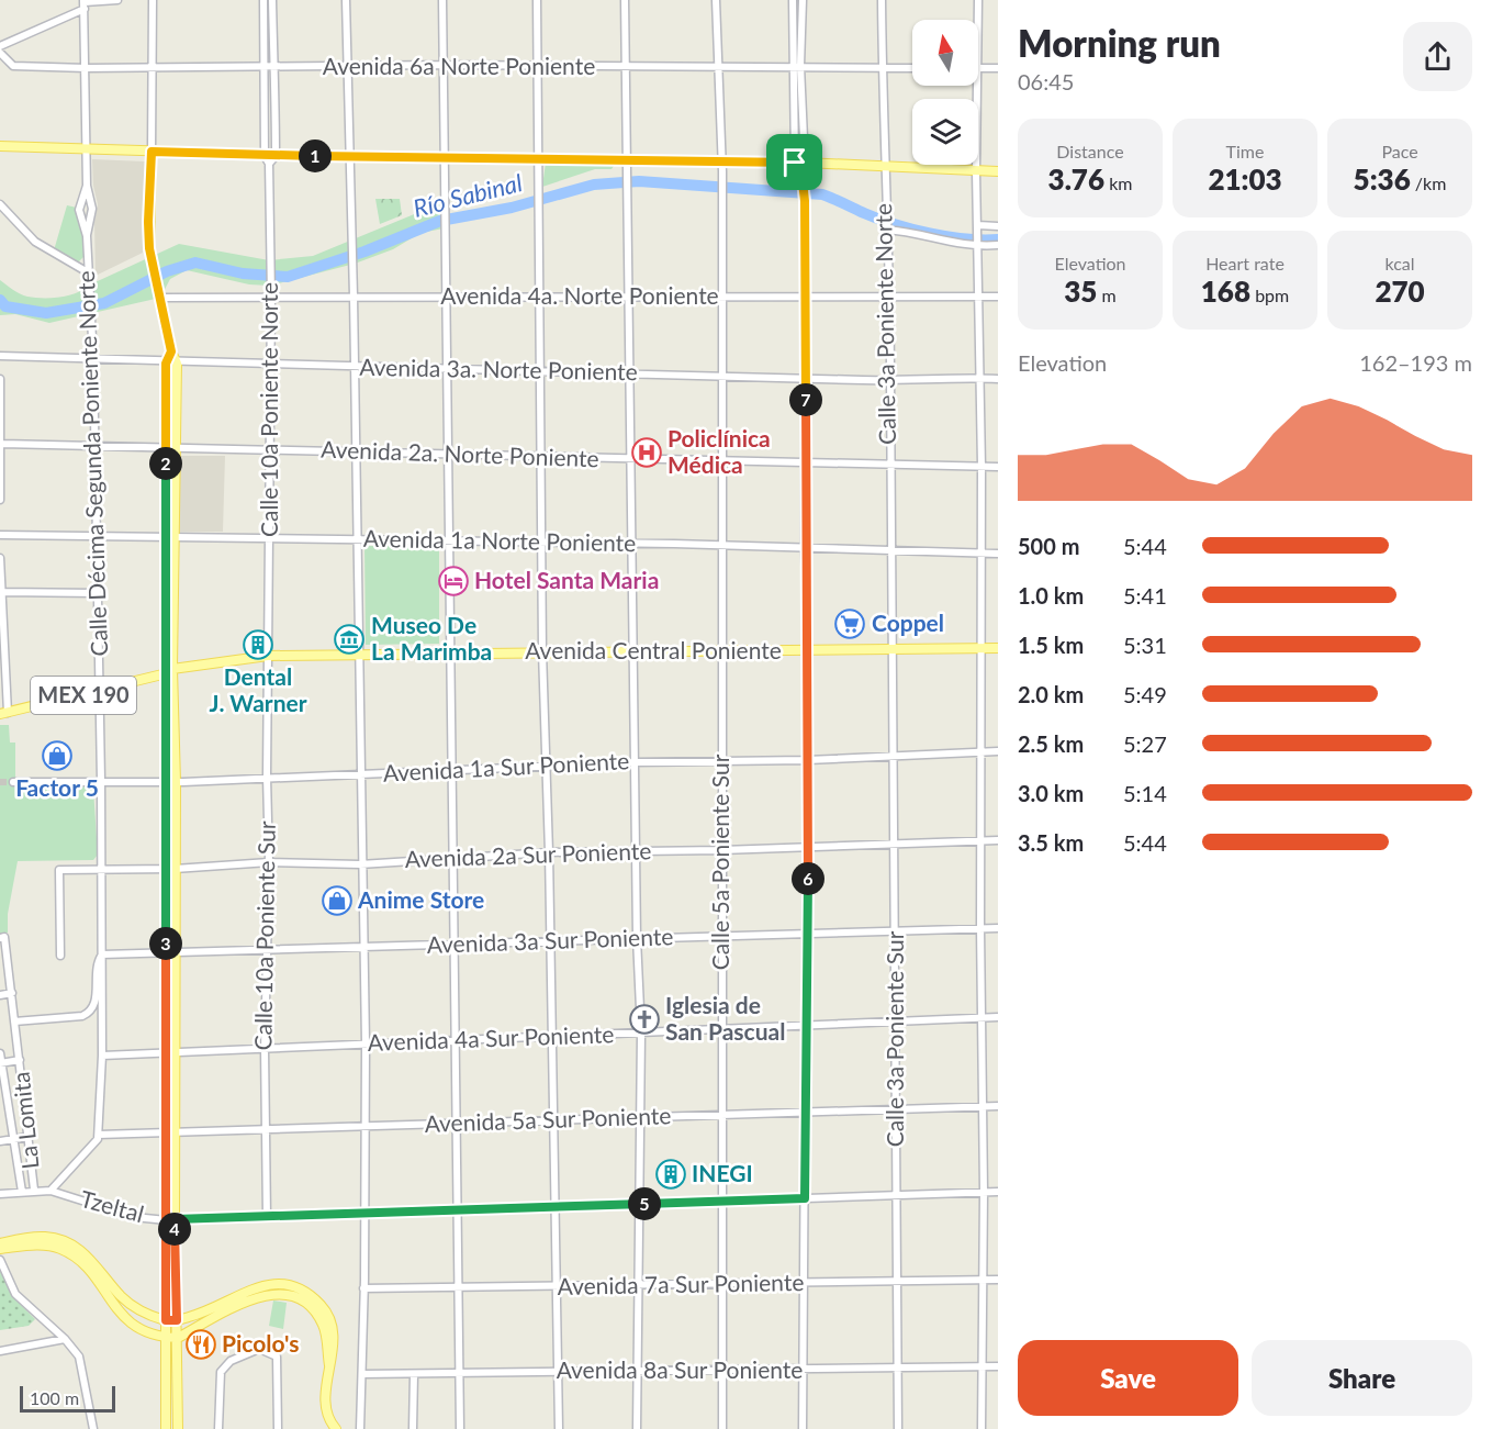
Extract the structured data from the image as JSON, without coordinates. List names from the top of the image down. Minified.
{"streets":{"main road":["Avenida Central Poniente","MEX 190"],"street":["Avenida 6a Norte Poniente","Avenida 4a. Norte Poniente","Calle 3a Poniente Norte","Avenida 3a. Norte Poniente","Calle 10a Poniente Norte","Avenida 2a. Norte Poniente","Calle Décima Segunda Poniente Norte","Avenida 1a Norte Poniente","Avenida 1a Sur Poniente","Avenida 2a Sur Poniente","Calle 5a Poniente Sur","Calle 10a Poniente Sur","Avenida 3a Sur Poniente","Avenida 4a Sur Poniente","Calle 3a Poniente Sur","La Lomita","Avenida 5a Sur Poniente","Tzeltal","Avenida 7a Sur Poniente","Avenida 8a Sur Poniente"]},"crossings":[["Avenida 6a Norte Poniente","Calle 3a Poniente Norte"],["Avenida 6a Norte Poniente","Calle 10a Poniente Norte"],["Avenida 6a Norte Poniente","Calle Décima Segunda Poniente Norte"],["Avenida 6a Norte Poniente","Calle 5a Poniente Sur"],["Avenida 4a. Norte Poniente","Calle 3a Poniente Norte"],["Avenida 4a. Norte Poniente","Calle 10a Poniente Norte"],["Avenida 4a. Norte Poniente","Calle 5a Poniente Sur"],["Calle 3a Poniente Norte","Avenida 3a. Norte Poniente"],["Calle 3a Poniente Norte","Avenida 2a. Norte Poniente"],["Calle 3a Poniente Norte","Avenida 1a Norte Poniente"],["Calle 3a Poniente Norte","Avenida Central Poniente"],["Calle 3a Poniente Norte","Calle 3a Poniente Sur"],["Avenida 3a. Norte Poniente","Calle 10a Poniente Norte"],["Avenida 3a. Norte Poniente","Calle Décima Segunda Poniente Norte"],["Avenida 3a. Norte Poniente","Calle 5a Poniente Sur"],["Calle 10a Poniente Norte","Avenida 2a. Norte Poniente"],["Calle 10a Poniente Norte","Avenida 1a Norte Poniente"],["Calle 10a Poniente Norte","Avenida Central Poniente"],["Calle 10a Poniente Norte","Calle 10a Poniente Sur"],["Avenida 2a. Norte Poniente","Calle Décima Segunda Poniente Norte"],["Avenida 2a. Norte Poniente","Calle 5a Poniente Sur"],["Calle Décima Segunda Poniente Norte","Avenida 1a Norte Poniente"],["Calle Décima Segunda Poniente Norte","Avenida Central Poniente"],["Calle Décima Segunda Poniente Norte","Avenida 1a Sur Poniente"],["Calle Décima Segunda Poniente Norte","Avenida 2a Sur Poniente"],["Calle Décima Segunda Poniente Norte","Avenida 3a Sur Poniente"],["Avenida 1a Norte Poniente","Calle 5a Poniente Sur"],["Avenida Central Poniente","Calle 5a Poniente Sur"],["Avenida Central Poniente","Calle 10a Poniente Sur"],["Avenida Central Poniente","Calle 3a Poniente Sur"],["Avenida 1a Sur Poniente","Calle 5a Poniente Sur"],["Avenida 1a Sur Poniente","Calle 10a Poniente Sur"],["Avenida 1a Sur Poniente","Calle 3a Poniente Sur"],["Avenida 2a Sur Poniente","Calle 5a Poniente Sur"],["Avenida 2a Sur Poniente","Calle 10a Poniente Sur"],["Avenida 2a Sur Poniente","Calle 3a Poniente Sur"],["Calle 5a Poniente Sur","Avenida 3a Sur Poniente"],["Calle 5a Poniente Sur","Avenida 4a Sur Poniente"],["Calle 5a Poniente Sur","Avenida 5a Sur Poniente"],["Calle 5a Poniente Sur","Tzeltal"],["Calle 5a Poniente Sur","Avenida 7a Sur Poniente"],["Calle 5a Poniente Sur","Avenida 8a Sur Poniente"],["Calle 10a Poniente Sur","Avenida 3a Sur Poniente"],["Calle 10a Poniente Sur","Avenida 4a Sur Poniente"],["Calle 10a Poniente Sur","Avenida 5a Sur Poniente"],["Calle 10a Poniente Sur","Tzeltal"],["Avenida 3a Sur Poniente","Calle 3a Poniente Sur"],["Avenida 4a Sur Poniente","Calle 3a Poniente Sur"],["Calle 3a Poniente Sur","Avenida 5a Sur Poniente"],["Calle 3a Poniente Sur","Tzeltal"],["Calle 3a Poniente Sur","Avenida 7a Sur Poniente"],["Calle 3a Poniente Sur","Avenida 8a Sur Poniente"],["La Lomita","Tzeltal"]],"water":["Río Sabinal"],"places":{"hospital":["Policlínica Médica"],"hotel":["Hotel Santa Maria"],"supermarket":["Coppel"],"museum":["Museo De La Marimba"],"building":["Dental J. Warner","INEGI"],"shop":["Factor 5","Anime Store"],"church":["Iglesia de San Pascual"],"restaurant":["Picolo's"]},"scale_bar":"100 m","north":"top","page":{"heading":["Morning run","06:45"],"stats":[["Distance","3.76 km"],["Time","21:03"],["Pace","5:36 /km"],["Elevation","35 m"],["Heart rate","168 bpm"],["kcal","270"]],"pins":["1","7","2","6","3","5","4"],"chart":["Elevation","162–193 m"],"list":[{"name":"500 m","note":"5:44"},{"name":"1.0 km","note":"5:41"},{"name":"1.5 km","note":"5:31"},{"name":"2.0 km","note":"5:49"},{"name":"2.5 km","note":"5:27"},{"name":"3.0 km","note":"5:14"},{"name":"3.5 km","note":"5:44"}],"buttons":["Save","Share"],"scale":"100 m"}}
